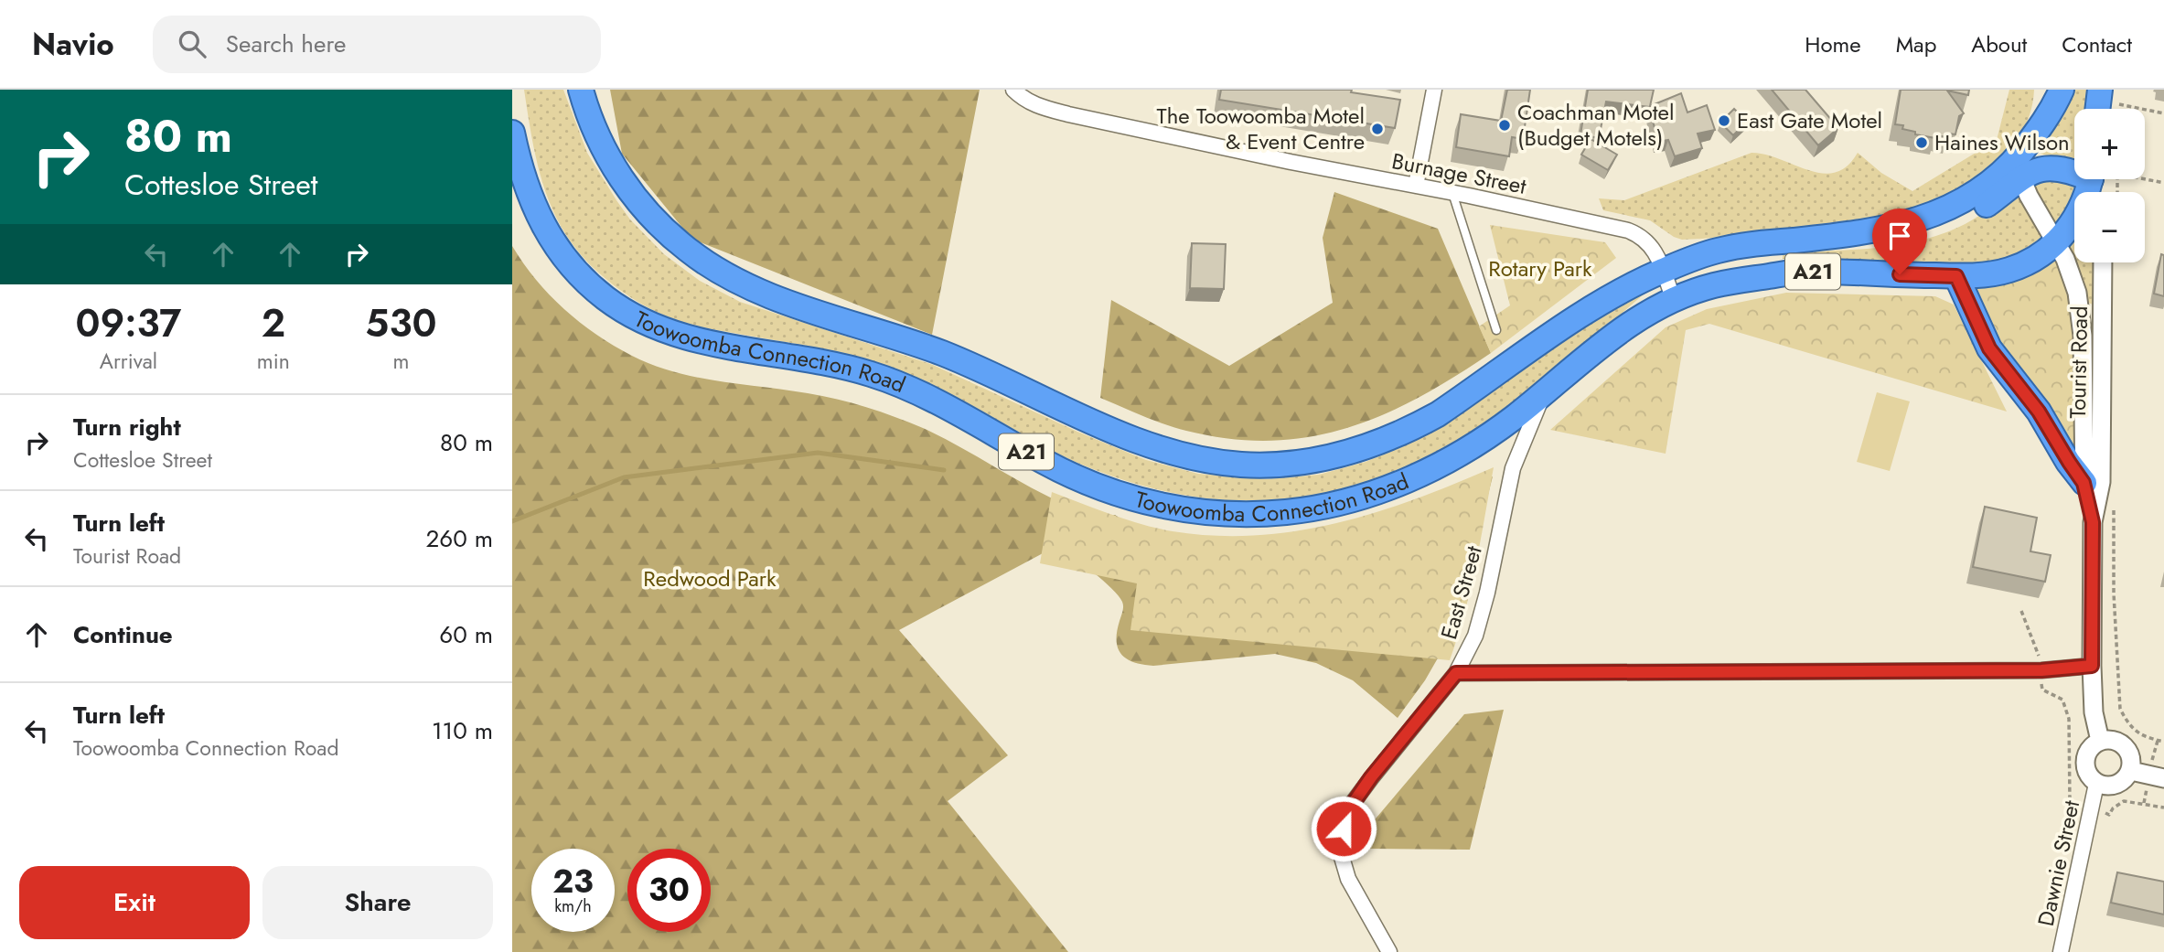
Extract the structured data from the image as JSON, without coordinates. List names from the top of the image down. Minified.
{"streets":{"highway":["A21","Toowoomba Connection Road"],"street":["Burnage Street","Tourist Road","East Street","Dawnie Street"]},"crossings":[["Burnage Street","Toowoomba Connection Road"],["Toowoomba Connection Road","Tourist Road"],["Toowoomba Connection Road","East Street"],["Tourist Road","Dawnie Street"]],"parks":["Rotary Park","Redwood Park"],"places":["East Gate Motel","Coachman Motel (Budget Motels)","The Toowoomba Motel & Event Centre","Haines Wilson"],"page":{"header":"Navio","search":"Search here","nav":["Home","Map","About","Contact"],"turn":["80 m","Cottesloe Street"],"map_buttons":["+","−"],"eta":["09:37","Arrival","2","min","530","m"],"list":[{"name":"Turn right","note":"Cottesloe Street","value":"80 m"},{"name":"Turn left","note":"Tourist Road","value":"260 m"},{"name":"Continue","value":"60 m"},{"name":"Turn left","note":"Toowoomba Connection Road","value":"110 m"}],"speed":"23 km/h","limit":"30","buttons":["Exit","Share"]}}
